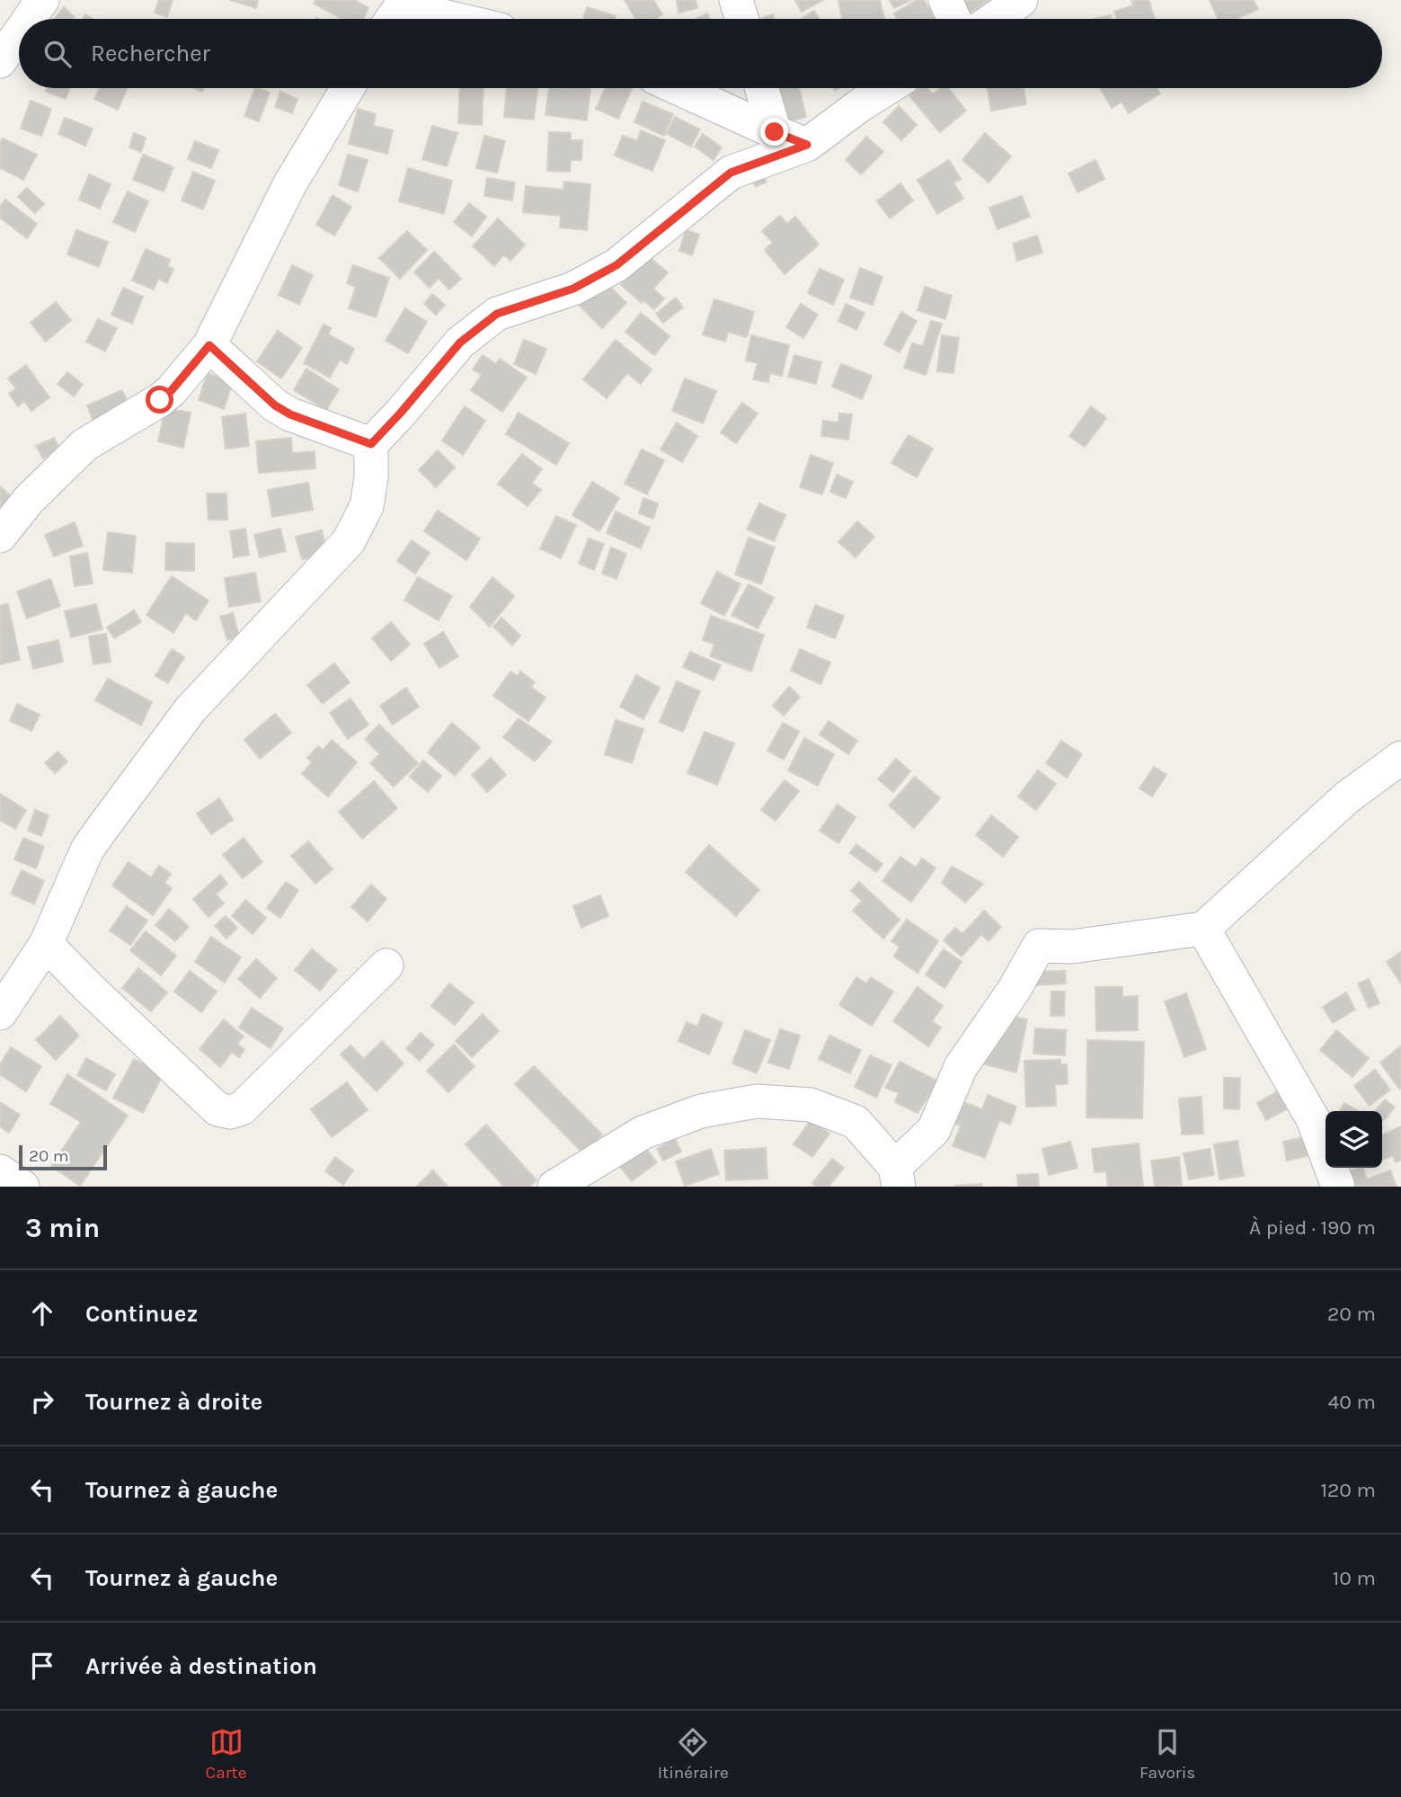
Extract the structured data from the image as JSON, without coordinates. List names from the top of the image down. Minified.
{"scale_bar":"20 m","page":{"search":"Rechercher","scale":"20 m","heading":["3 min","À pied · 190 m"],"list":[["Continuez","20 m"],["Tournez à droite","40 m"],["Tournez à gauche","120 m"],["Tournez à gauche","10 m"],"Arrivée à destination"],"nav":["Carte","Itinéraire","Favoris"]}}
